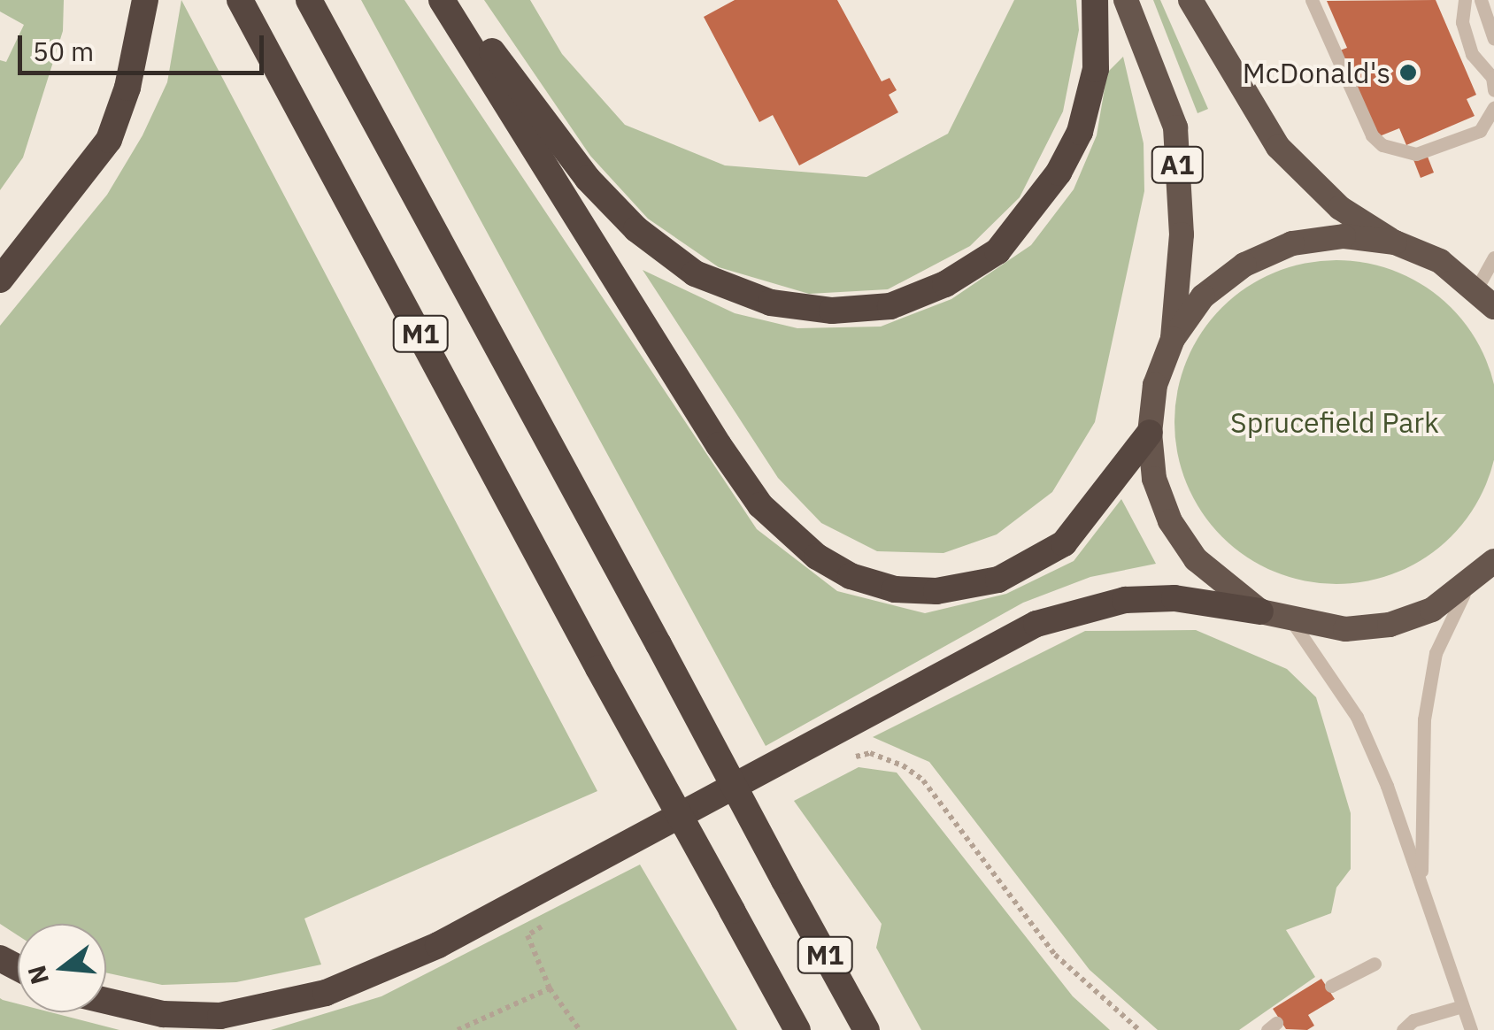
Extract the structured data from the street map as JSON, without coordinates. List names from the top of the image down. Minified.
{"streets":{"highway":["A1","M1"]},"parks":["Sprucefield Park"],"places":["McDonald's"],"scale_bar":"50 m","north":"left"}
